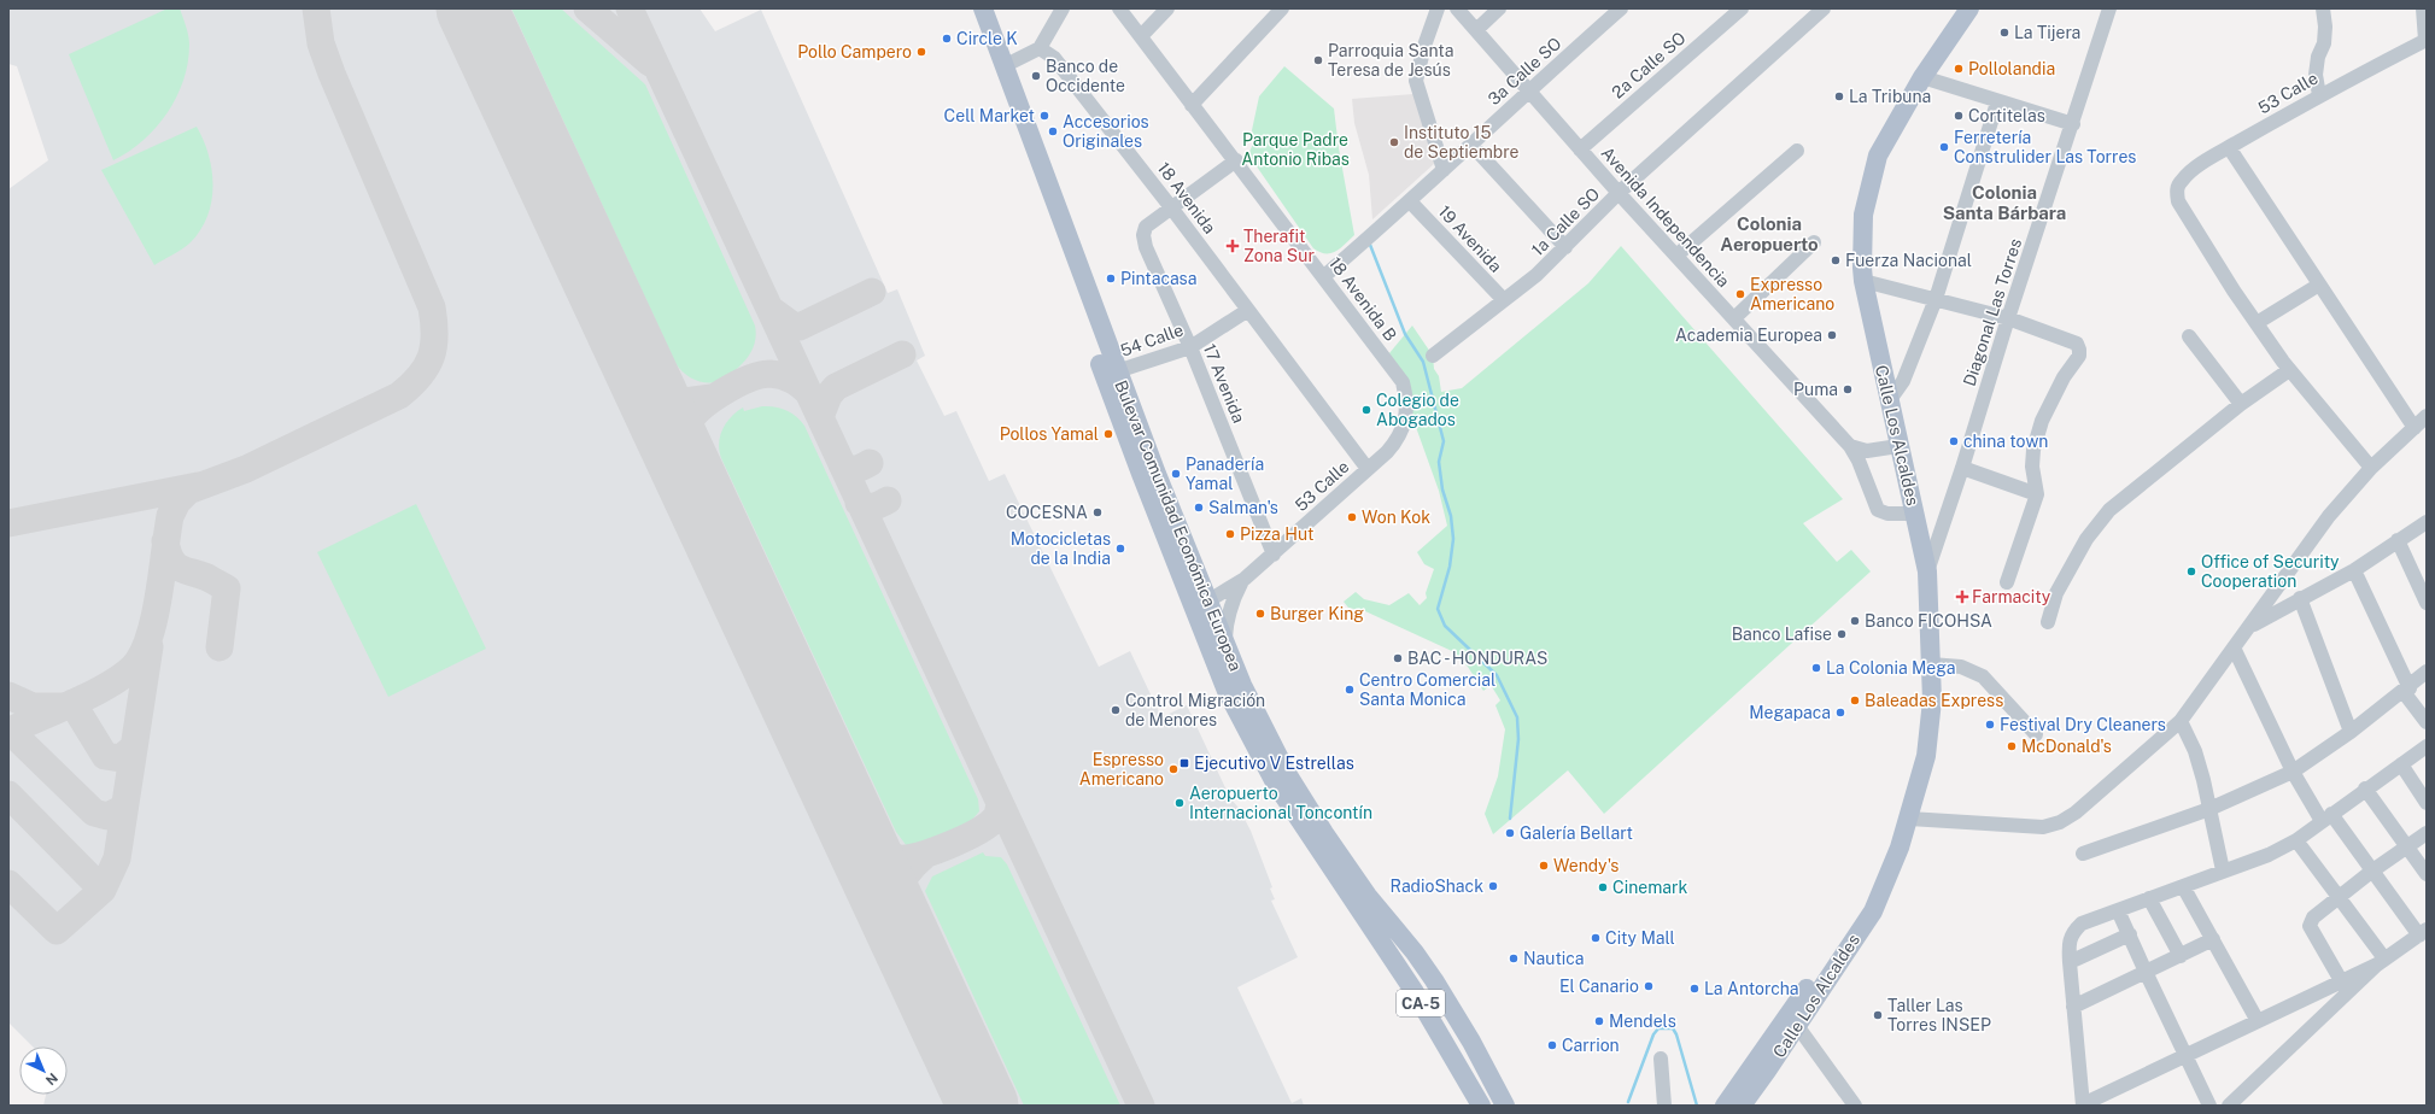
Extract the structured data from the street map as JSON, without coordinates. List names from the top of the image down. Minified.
{"streets":{"main road":["Calle Los Alcaldes","Bulevar Comunidad Económica Europea","CA-5"],"street":["2a Calle SO","3a Calle SO","53 Calle","18 Avenida","Avenida Independencia","1a Calle SO","19 Avenida","18 Avenida B","Diagonal Las Torres","54 Calle","17 Avenida"]},"crossings":[["2a Calle SO","Avenida Independencia"],["3a Calle SO","Avenida Independencia"],["3a Calle SO","19 Avenida"],["3a Calle SO","18 Avenida B"],["53 Calle","18 Avenida"],["53 Calle","18 Avenida B"],["53 Calle","17 Avenida"],["53 Calle","Bulevar Comunidad Económica Europea"],["18 Avenida","54 Calle"],["18 Avenida","17 Avenida"],["Avenida Independencia","1a Calle SO"],["Avenida Independencia","Calle Los Alcaldes"],["1a Calle SO","19 Avenida"],["Diagonal Las Torres","Calle Los Alcaldes"],["54 Calle","17 Avenida"],["54 Calle","Bulevar Comunidad Económica Europea"]],"districts":["Colonia Santa Bárbara","Colonia Aeropuerto"],"parks":["Parque Padre Antonio Ribas"],"places":{"other":["La Tijera","Circle K","Pollo Campero","Parroquia Santa Teresa de Jesús","Pollolandia","Banco de Occidente","La Tribuna","Cell Market","Cortitelas","Accesorios Originales","Instituto 15 de Septiembre","Ferretería Construlider Las Torres","Fuerza Nacional","Pintacasa","Expresso Americano","Academia Europea","Puma","Colegio de Abogados","Pollos Yamal","china town","Panadería Yamal","Salman's","COCESNA","Won Kok","Pizza Hut","Motocicletas de la India","Office of Security Cooperation","Burger King","Banco FICOHSA","Banco Lafise","BAC - HONDURAS","La Colonia Mega","Centro Comercial Santa Monica","Baleadas Express","Control Migración de Menores","Megapaca","Festival Dry Cleaners","McDonald's","Espresso Americano","Aeropuerto Internacional Toncontín","Galería Bellart","Wendy's","RadioShack","Cinemark","City Mall","Nautica","El Canario","La Antorcha","Taller Las Torres INSEP","Mendels","Carrion"],"health":["Therafit Zona Sur","Farmacity"],"transit":["Ejecutivo V Estrellas"]},"north":"bottom right"}
